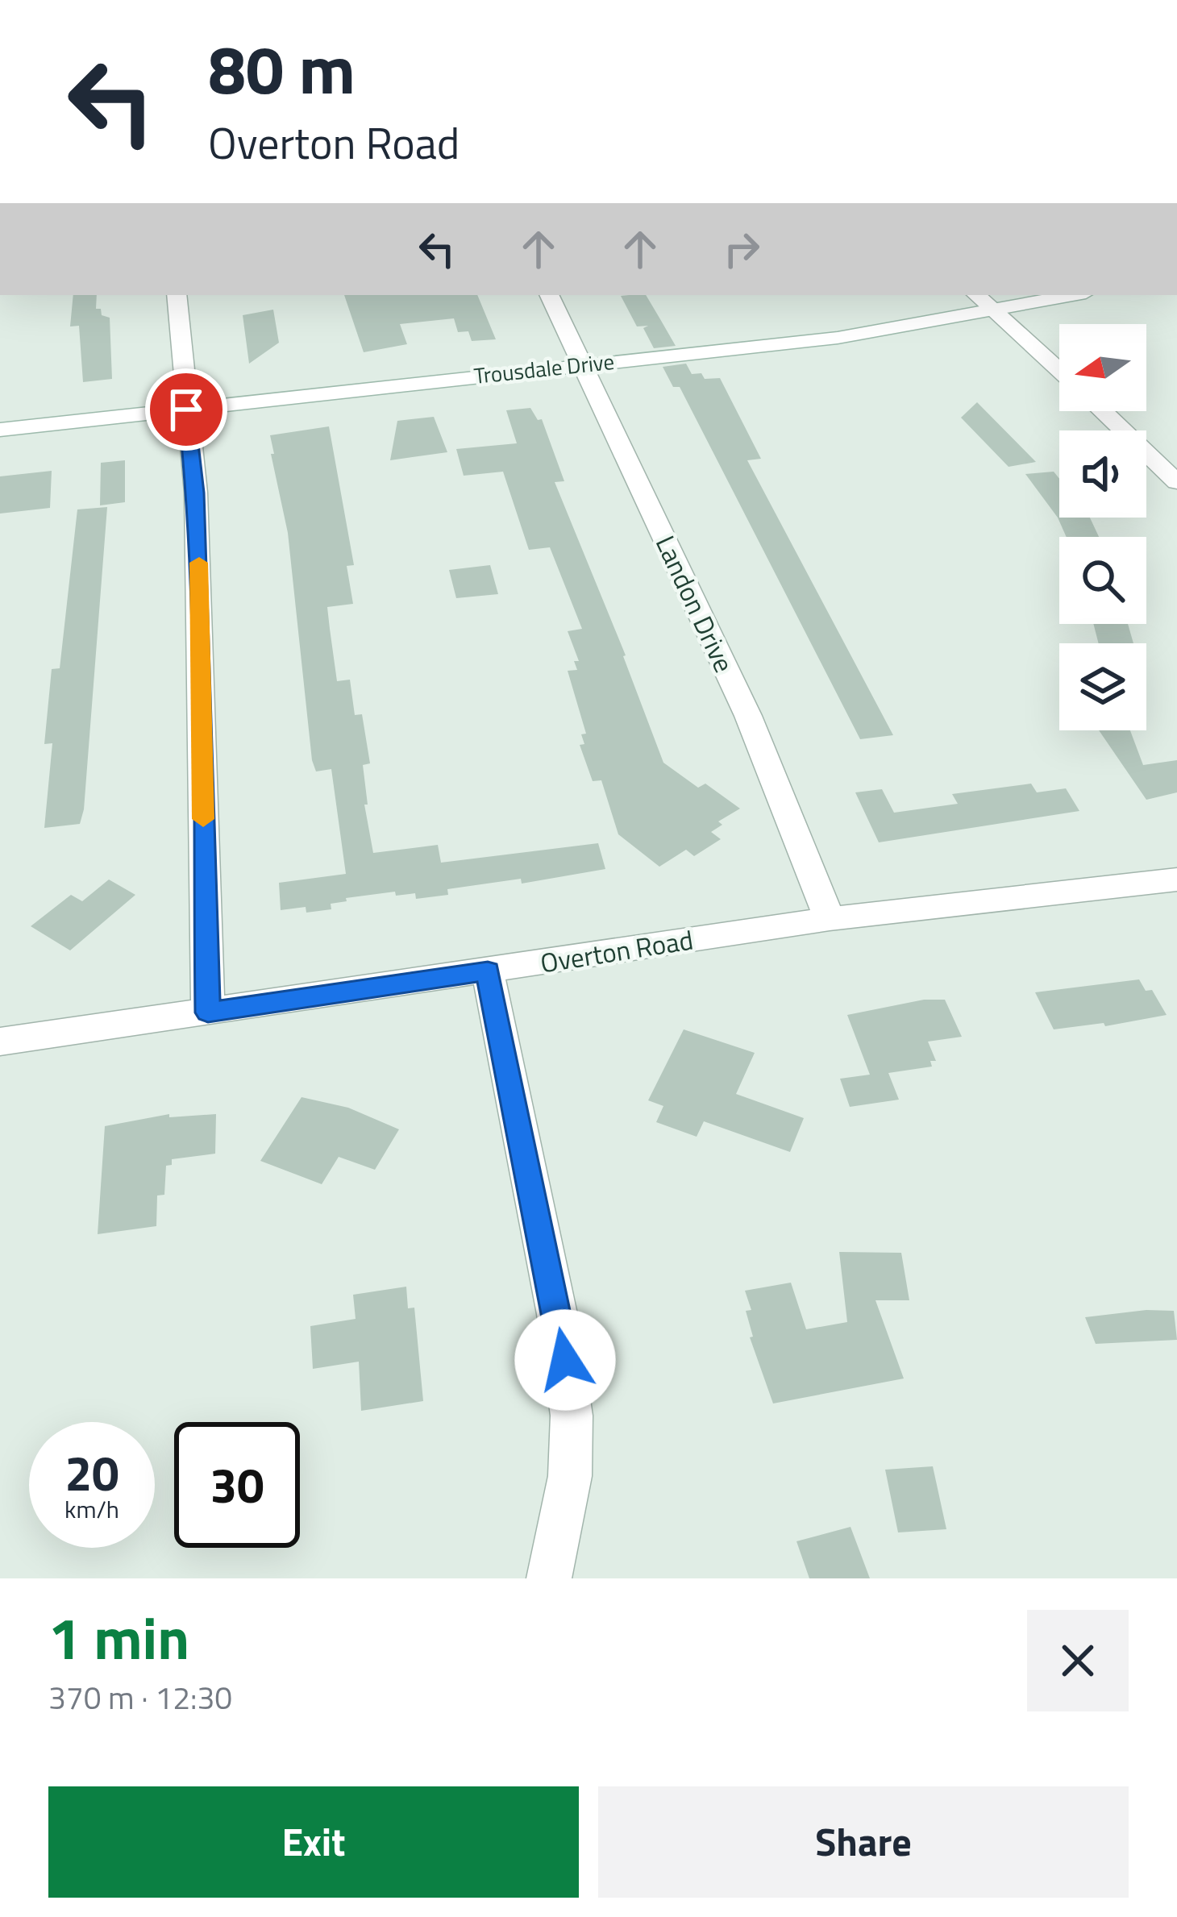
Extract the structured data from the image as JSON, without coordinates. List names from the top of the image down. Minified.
{"streets":{"street":["Trousdale Drive","Landon Drive","Overton Road"]},"crossings":[["Trousdale Drive","Landon Drive"],["Landon Drive","Overton Road"]],"north":"left","page":{"turn":["80 m","Overton Road"],"speed":"20 km/h","limit":"30","heading":["1 min","370 m · 12:30"],"buttons":["Exit","Share"]}}
